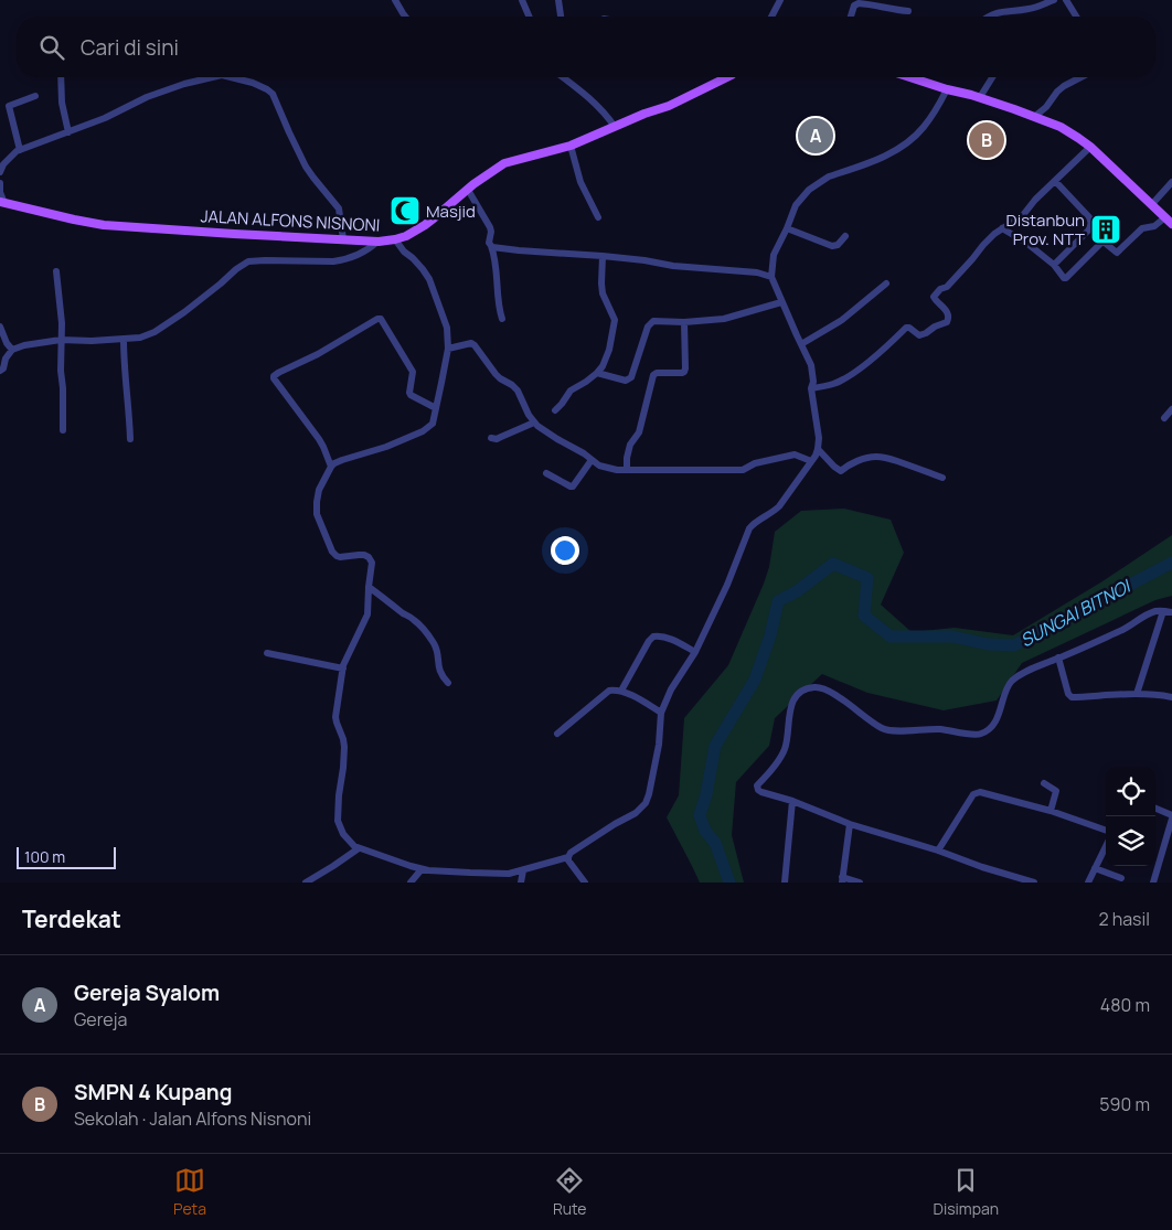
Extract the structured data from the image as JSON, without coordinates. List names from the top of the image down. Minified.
{"streets":{"main road":["JALAN ALFONS NISNONI"]},"water":["SUNGAI BITNOI"],"places":{"mosque":["Masjid"],"building":["Distanbun Prov. NTT"]},"scale_bar":"100 m","page":{"search":"Cari di sini","pins":["A","B"],"scale":"100 m","heading":["Terdekat","2 hasil"],"list":[{"mark":"A","name":"Gereja Syalom","note":"Gereja","value":"480 m"},{"mark":"B","name":"SMPN 4 Kupang","note":"Sekolah · Jalan Alfons Nisnoni","value":"590 m"}],"nav":["Peta","Rute","Disimpan"]}}
